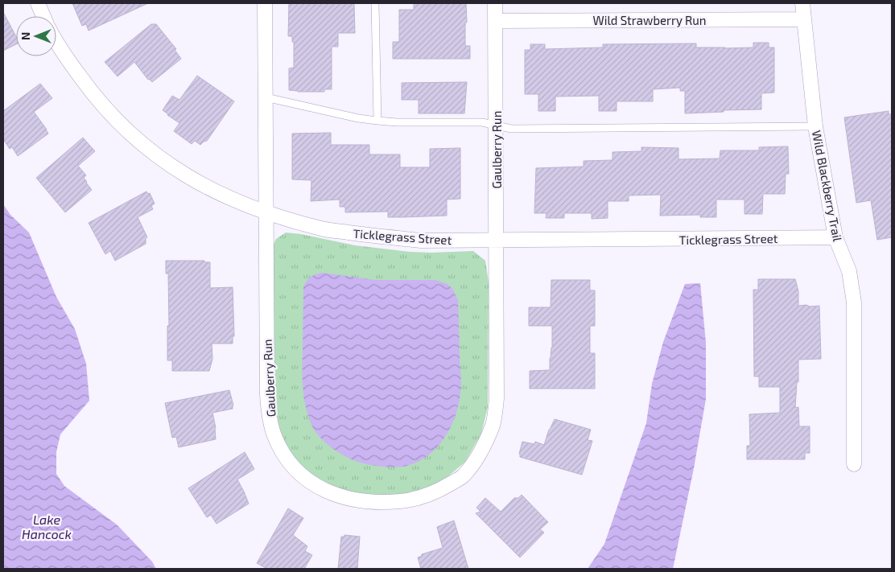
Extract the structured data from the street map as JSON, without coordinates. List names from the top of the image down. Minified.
{"streets":{"street":["Wild Strawberry Run","Gaulberry Run","Wild Blackberry Trail","Ticklegrass Street"]},"crossings":[["Wild Strawberry Run","Gaulberry Run"],["Wild Strawberry Run","Wild Blackberry Trail"],["Gaulberry Run","Ticklegrass Street"],["Wild Blackberry Trail","Ticklegrass Street"]],"water":["Lake Hancock"],"north":"left"}
